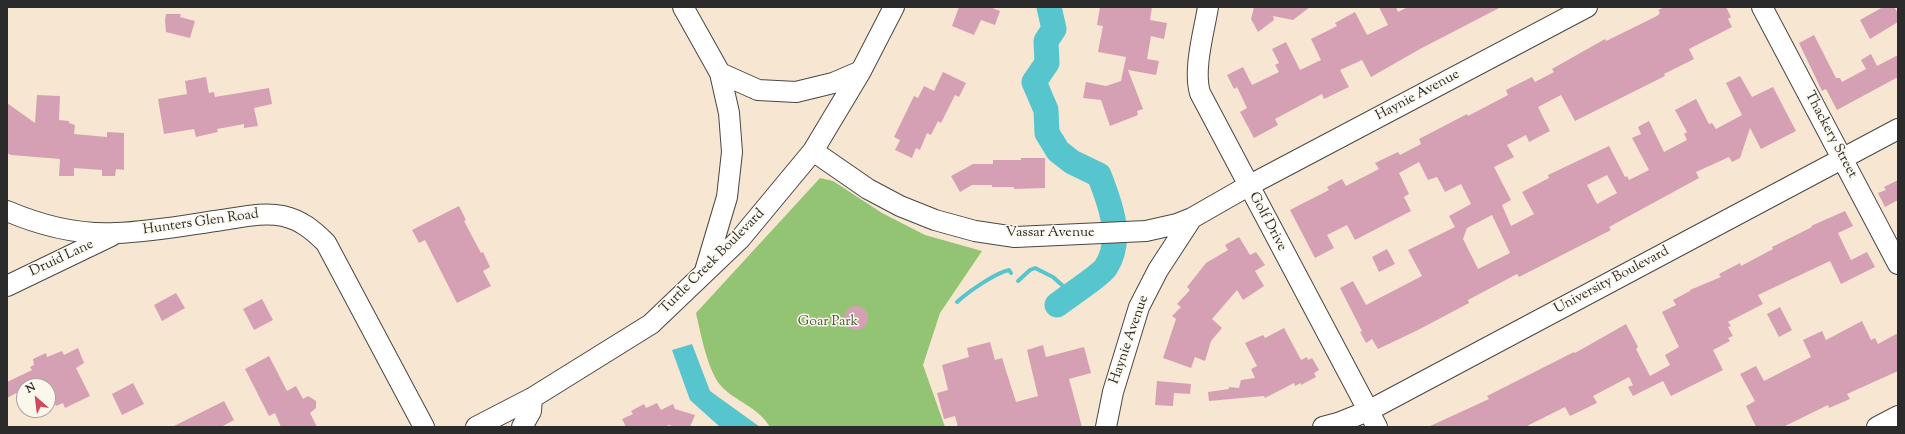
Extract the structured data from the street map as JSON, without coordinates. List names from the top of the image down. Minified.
{"streets":{"street":["Haynie Avenue","Thackery Street","Golf Drive","Hunters Glen Road","Vassar Avenue","Druid Lane","Turtle Creek Boulevard","University Boulevard"]},"crossings":[["Haynie Avenue","Golf Drive"],["Haynie Avenue","Vassar Avenue"],["Thackery Street","University Boulevard"],["Golf Drive","Vassar Avenue"],["Golf Drive","University Boulevard"],["Hunters Glen Road","Druid Lane"],["Vassar Avenue","Turtle Creek Boulevard"]],"parks":["Goar Park"],"north":"top left"}
